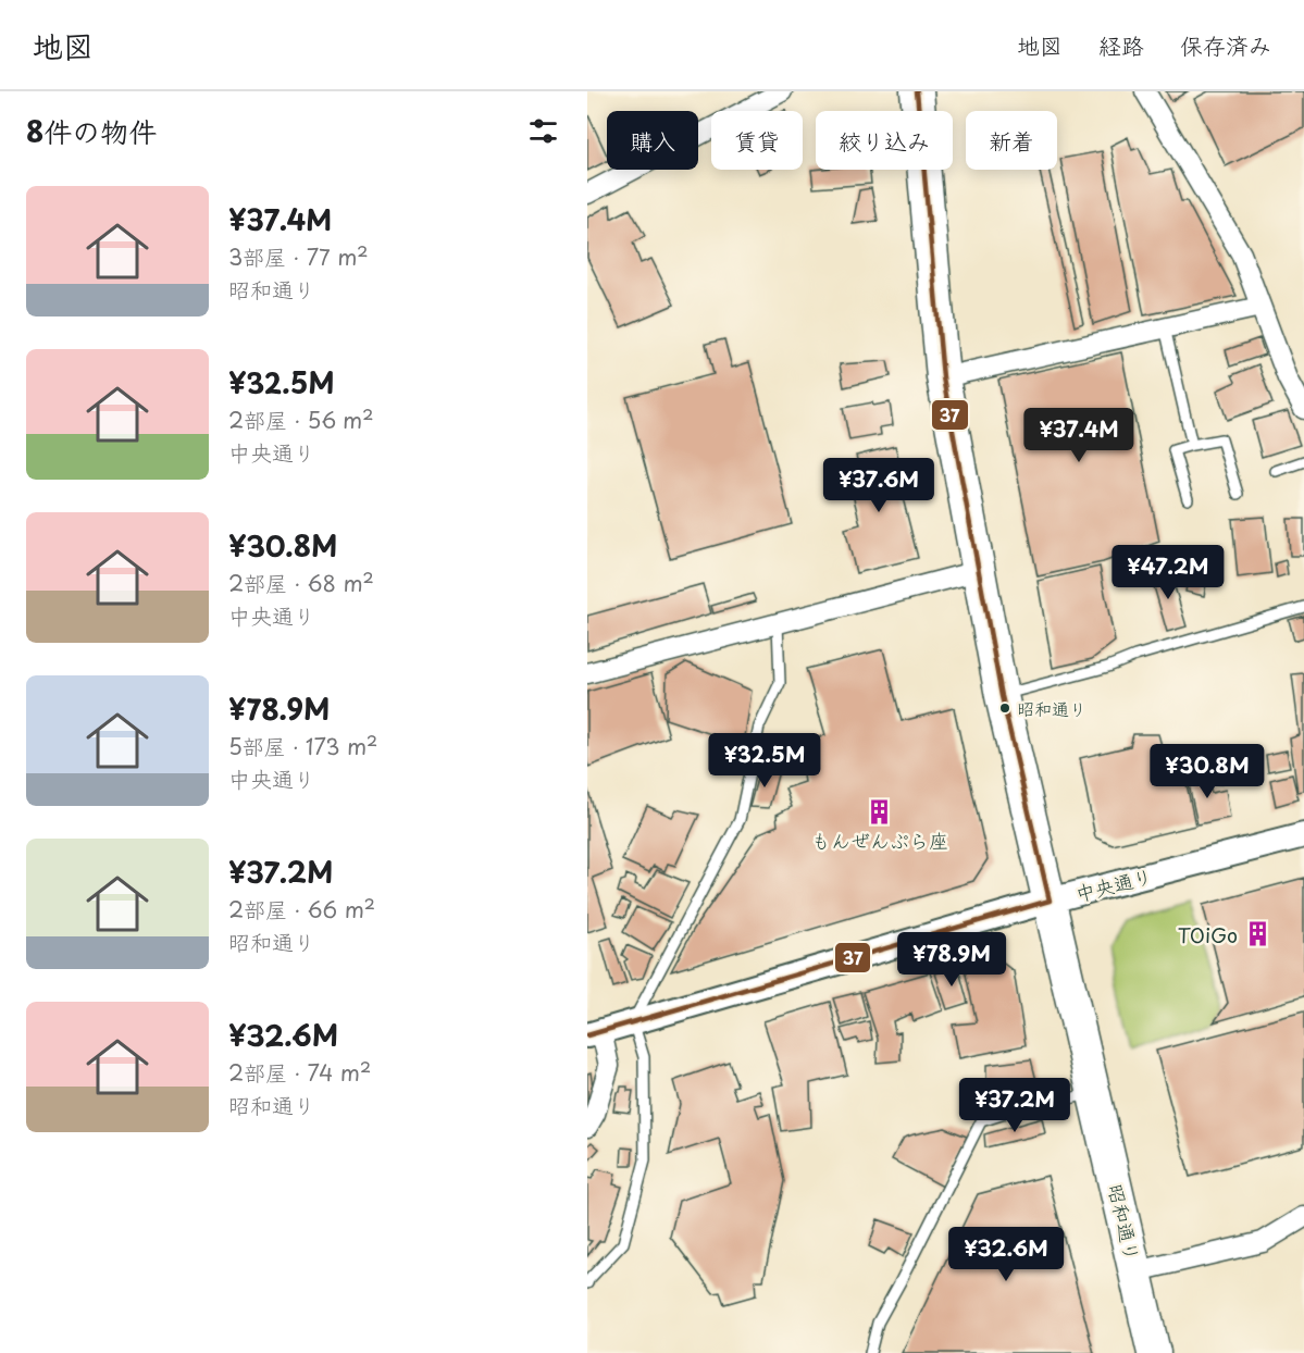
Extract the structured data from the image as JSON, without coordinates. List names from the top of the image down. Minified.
{"streets":{"highway":["昭和通り"],"street":["中央通り"]},"crossings":[["中央通り","昭和通り"]],"places":{"other":["昭和通り"],"building":["もんぜんぷら座","TOiGo"]},"lines":["transit line 37"],"page":{"header":"地図","nav":["地図","経路","保存済み"],"heading":"8件の物件","chip":["購入","賃貸","絞り込み","新着"],"list":[{"name":"¥37.4M","note":"3部屋 · 77 m² · 昭和通り"},{"name":"¥32.5M","note":"2部屋 · 56 m² · 中央通り"},{"name":"¥30.8M","note":"2部屋 · 68 m² · 中央通り"},{"name":"¥78.9M","note":"5部屋 · 173 m² · 中央通り"},{"name":"¥37.2M","note":"2部屋 · 66 m² · 昭和通り"},{"name":"¥32.6M","note":"2部屋 · 74 m² · 昭和通り"}],"price":["¥37.4M","¥37.6M","¥47.2M","¥32.5M","¥30.8M","¥78.9M","¥37.2M","¥32.6M"]}}
